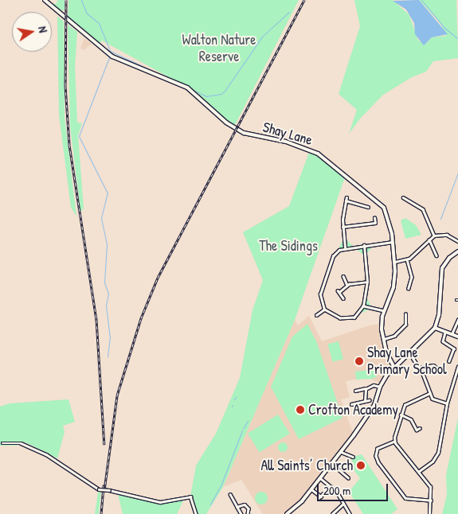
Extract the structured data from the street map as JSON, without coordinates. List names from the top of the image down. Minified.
{"streets":{"main road":["Shay Lane"]},"parks":["Walton Nature Reserve","The Sidings"],"places":["Shay Lane Primary School","Crofton Academy","All Saints’ Church"],"scale_bar":"200 m","north":"right"}
